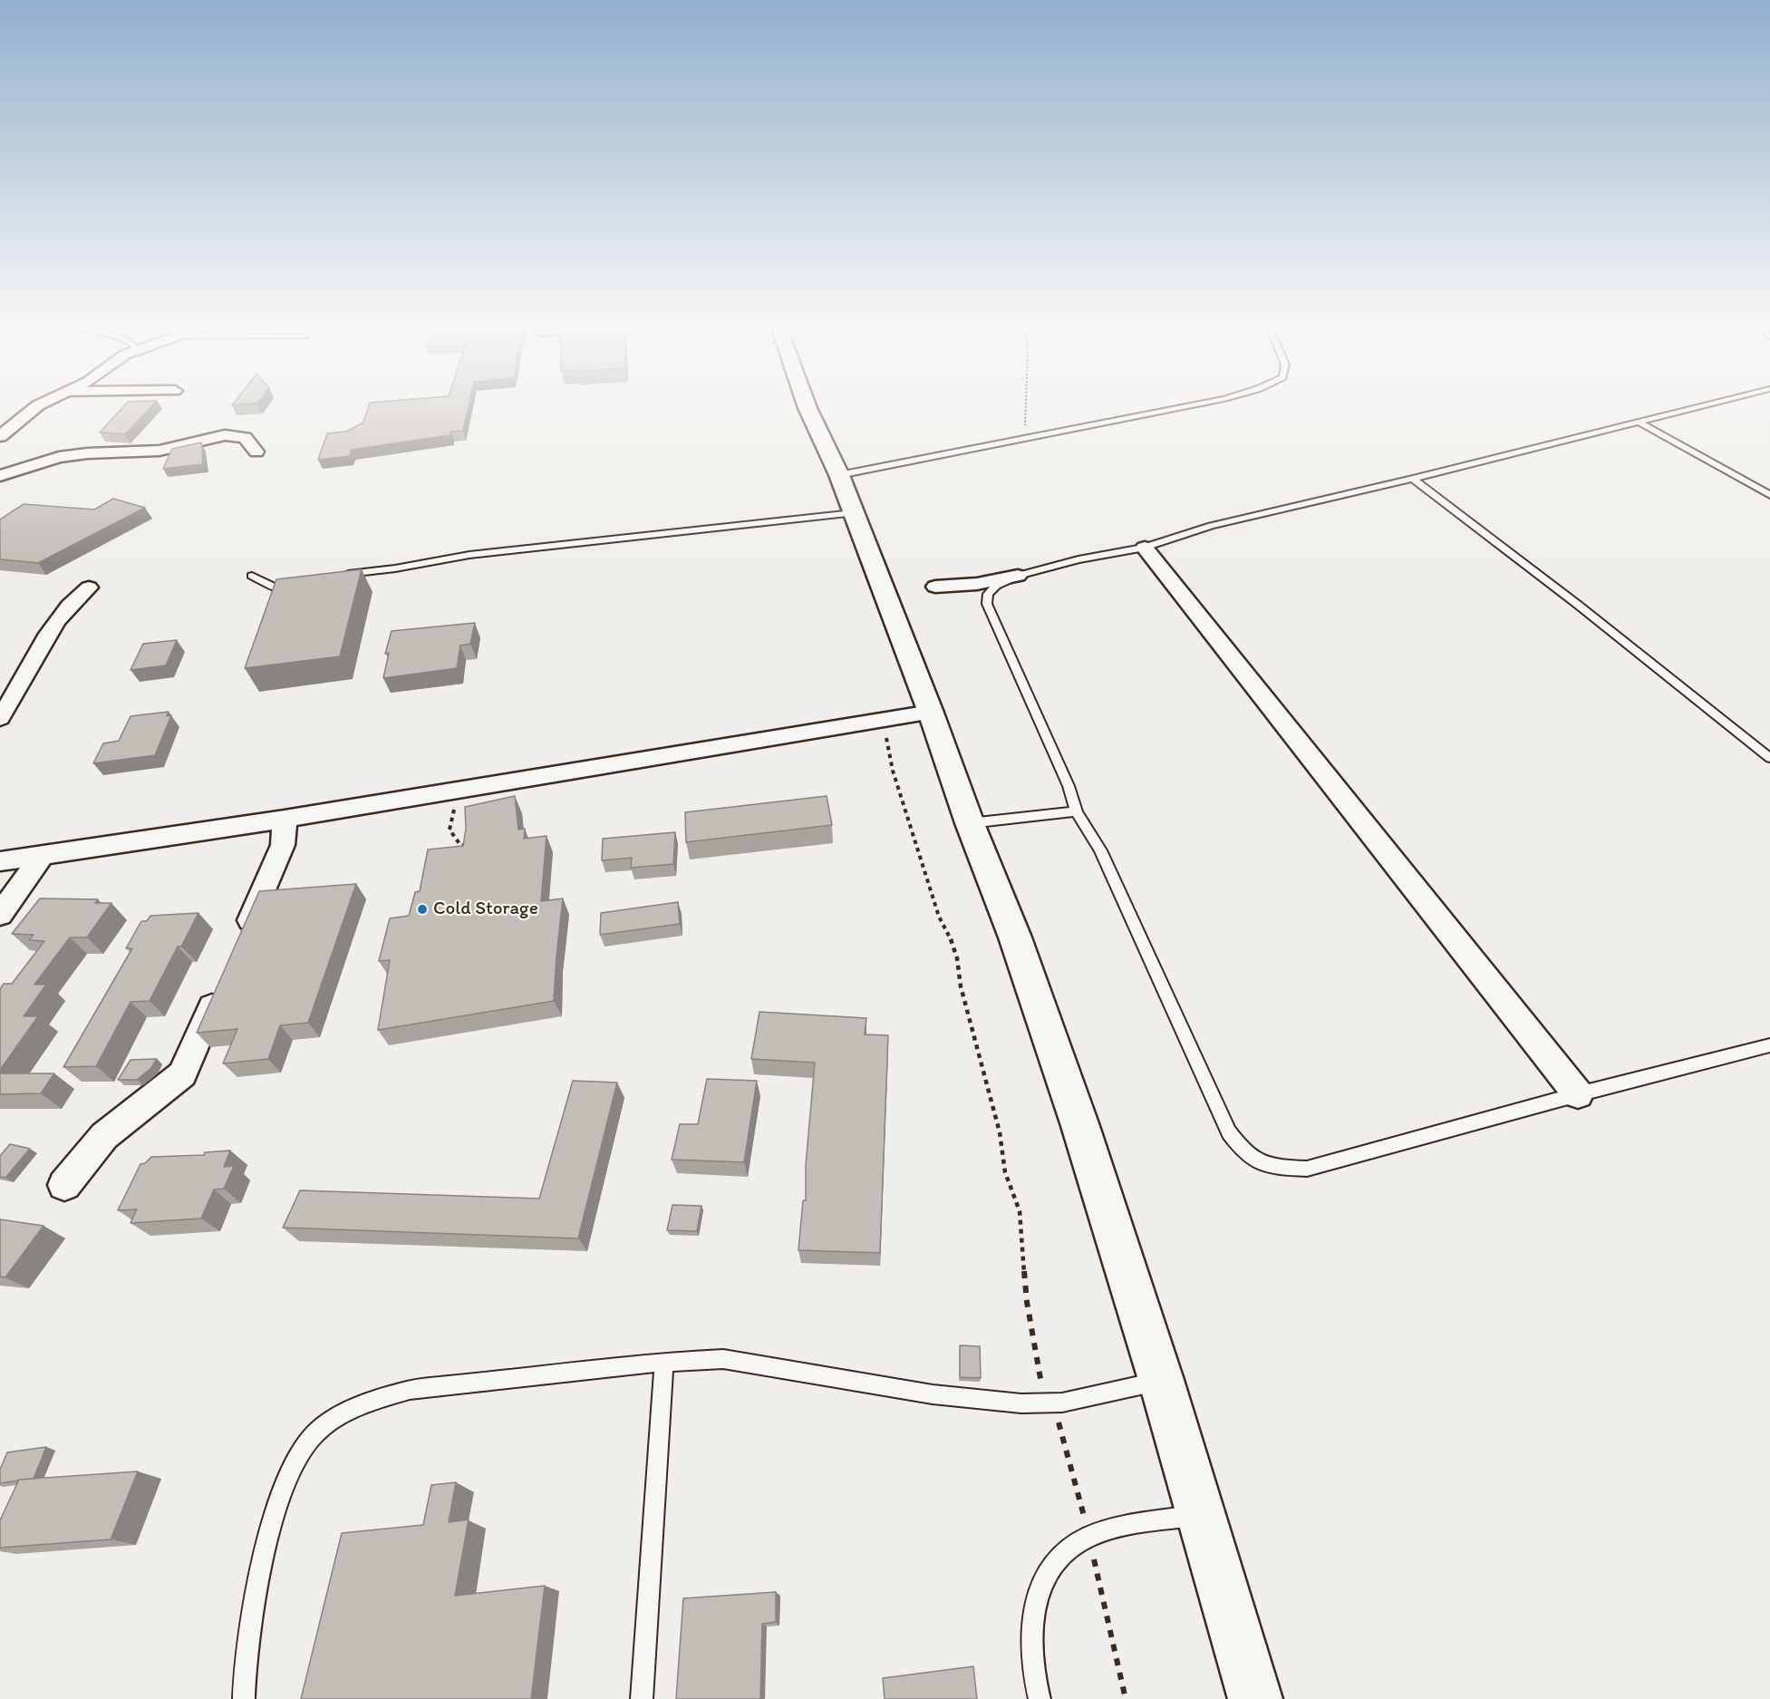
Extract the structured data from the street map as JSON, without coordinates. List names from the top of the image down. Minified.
{"places":["Cold Storage"]}
